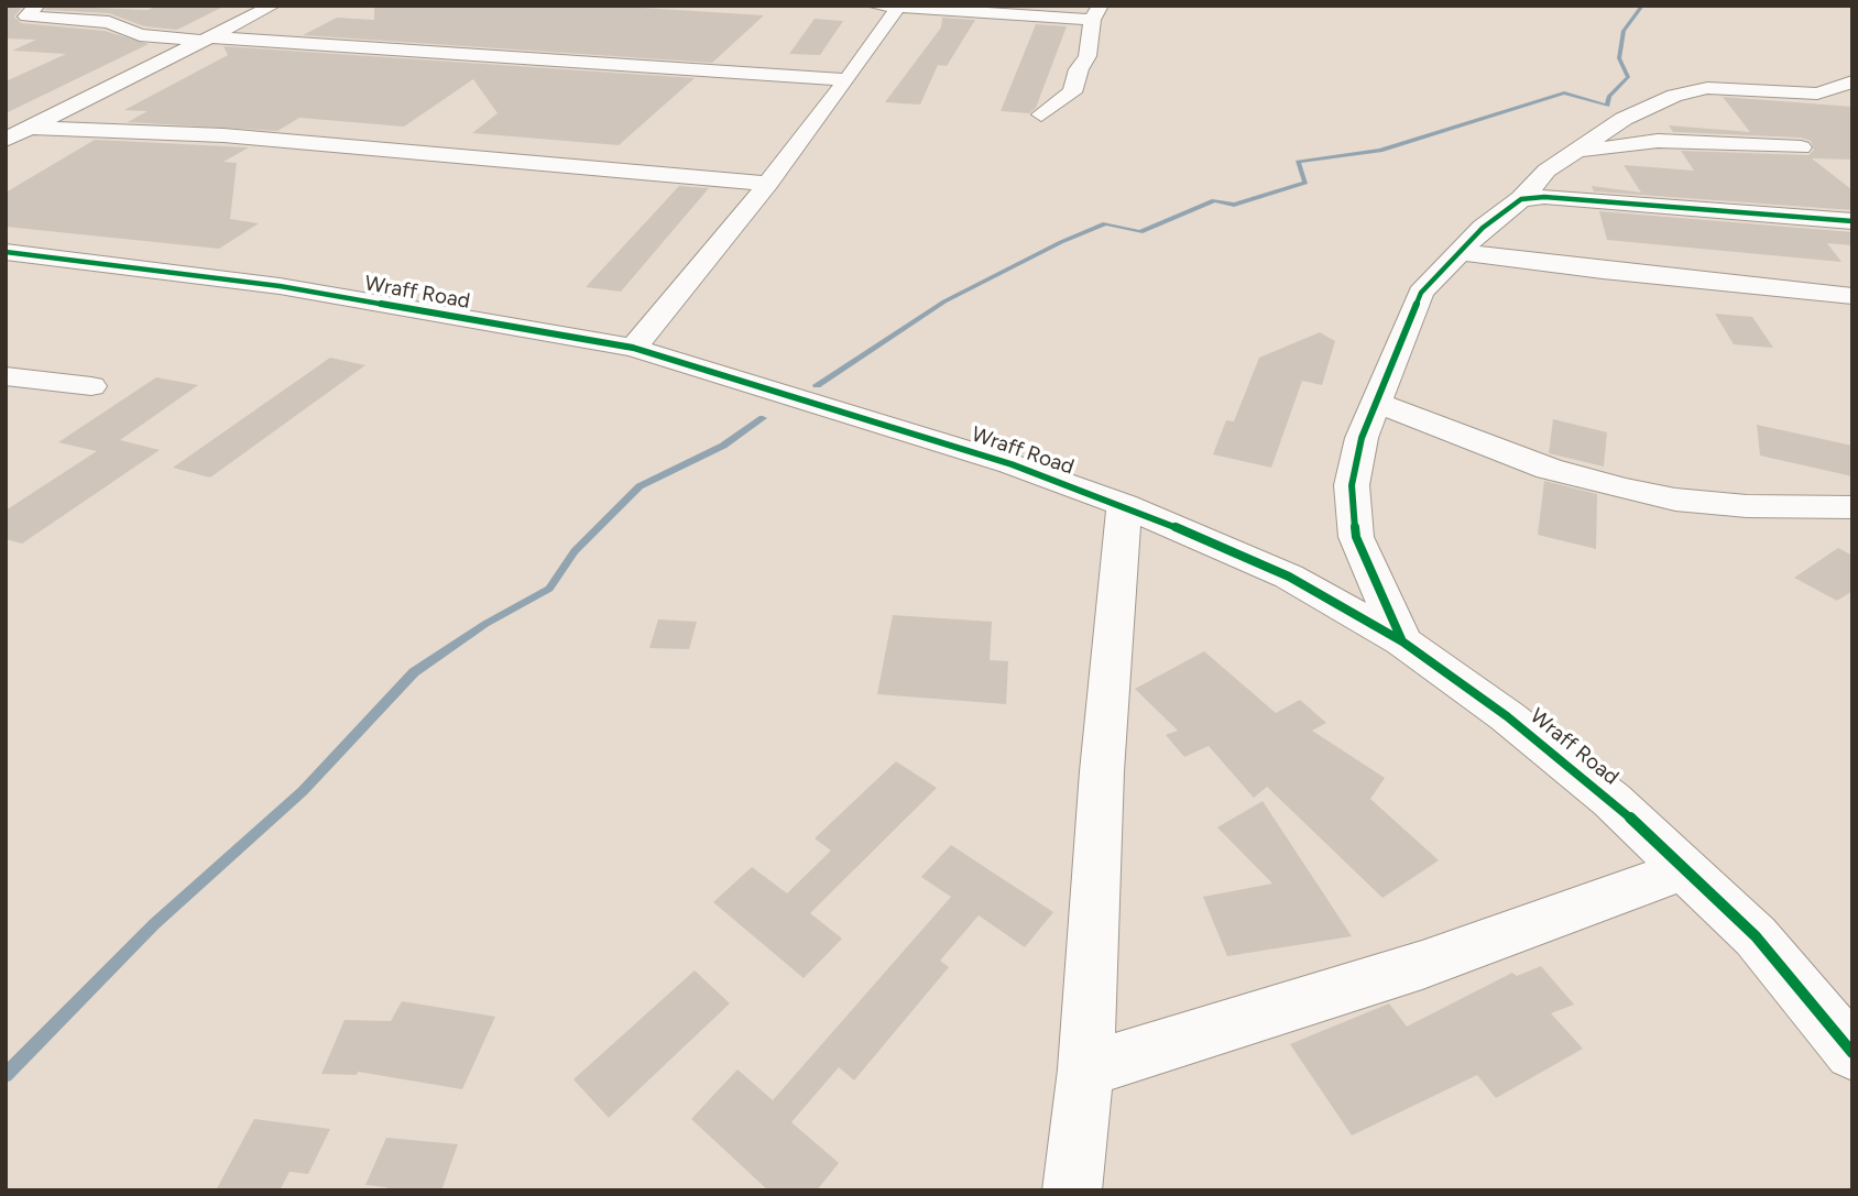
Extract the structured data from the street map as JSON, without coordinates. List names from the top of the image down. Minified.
{"streets":{"street":["Wraff Road"]}}
